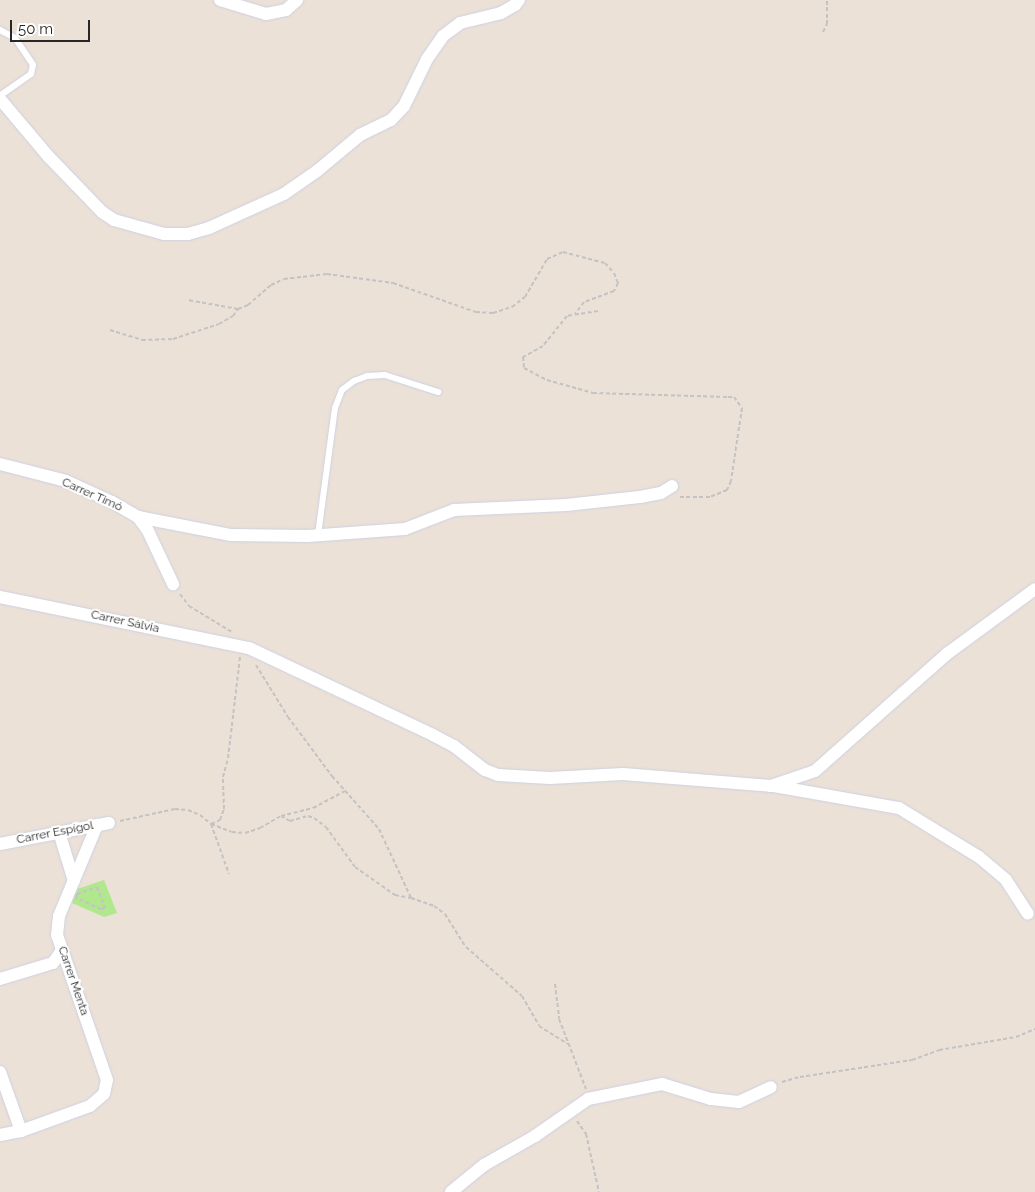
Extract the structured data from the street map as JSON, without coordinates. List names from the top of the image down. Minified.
{"streets":{"street":["Carrer Timó","Carrer Sàlvia","Carrer Espígol","Carrer Menta"]},"crossings":[["Carrer Espígol","Carrer Menta"]],"scale_bar":"50 m"}
